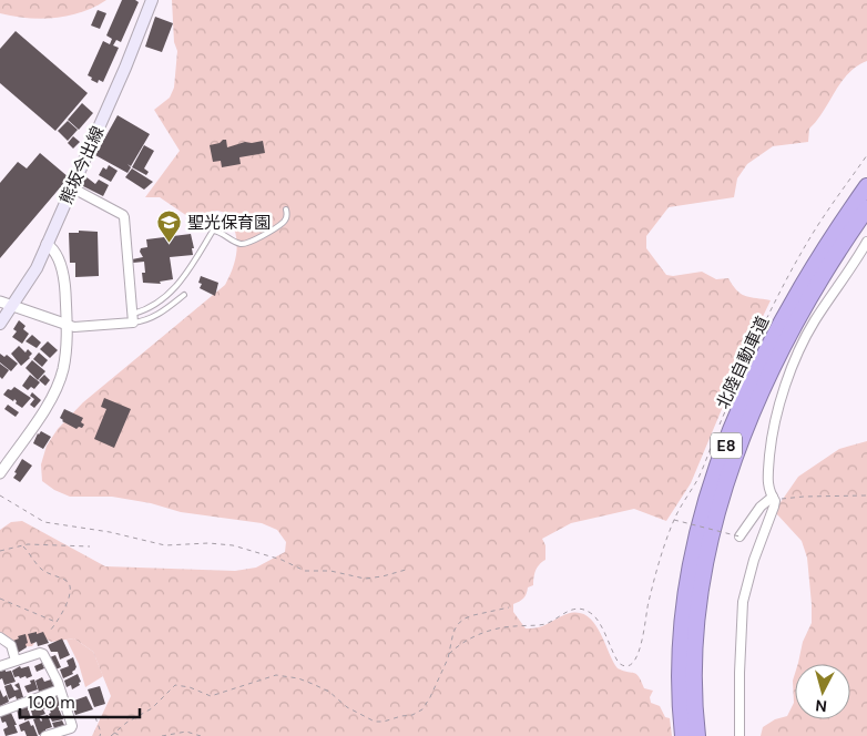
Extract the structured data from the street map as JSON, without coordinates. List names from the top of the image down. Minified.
{"streets":{"highway":["北陸自動車道","E8"],"main road":["熊坂今出線"]},"places":{"school or university":["聖光保育園"]},"scale_bar":"100 m","north":"bottom"}
